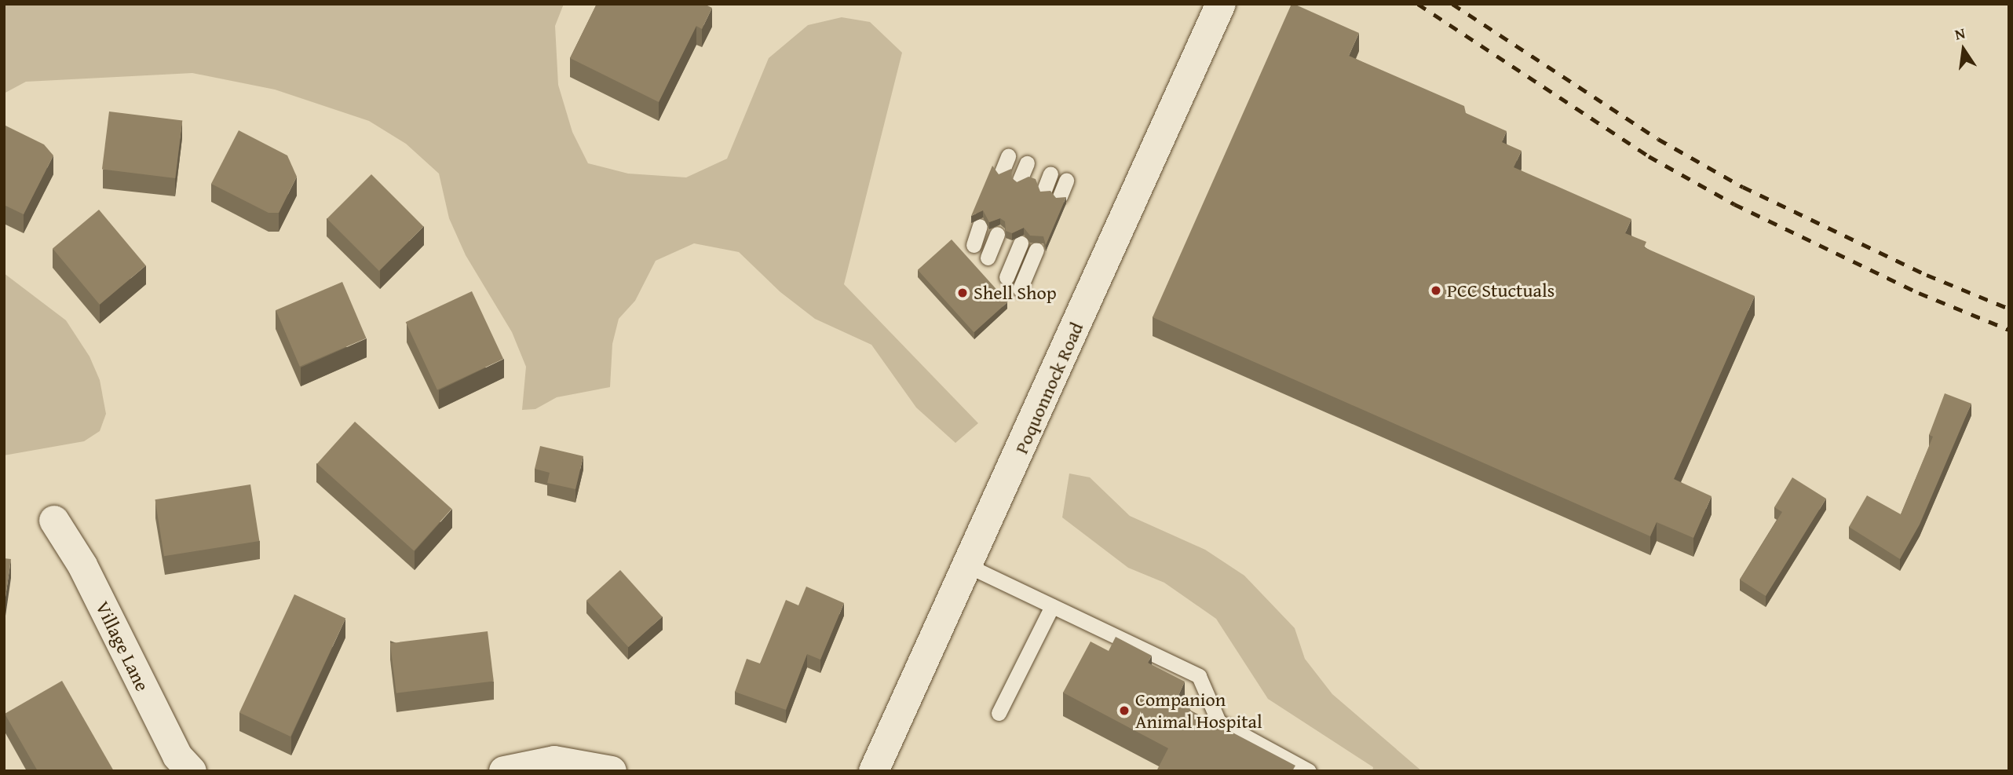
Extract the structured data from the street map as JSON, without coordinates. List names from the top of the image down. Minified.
{"streets":{"street":["Poquonnock Road","Village Lane"]},"places":["PCC Stuctuals","Shell Shop","Companion Animal Hospital"],"north":"top"}
